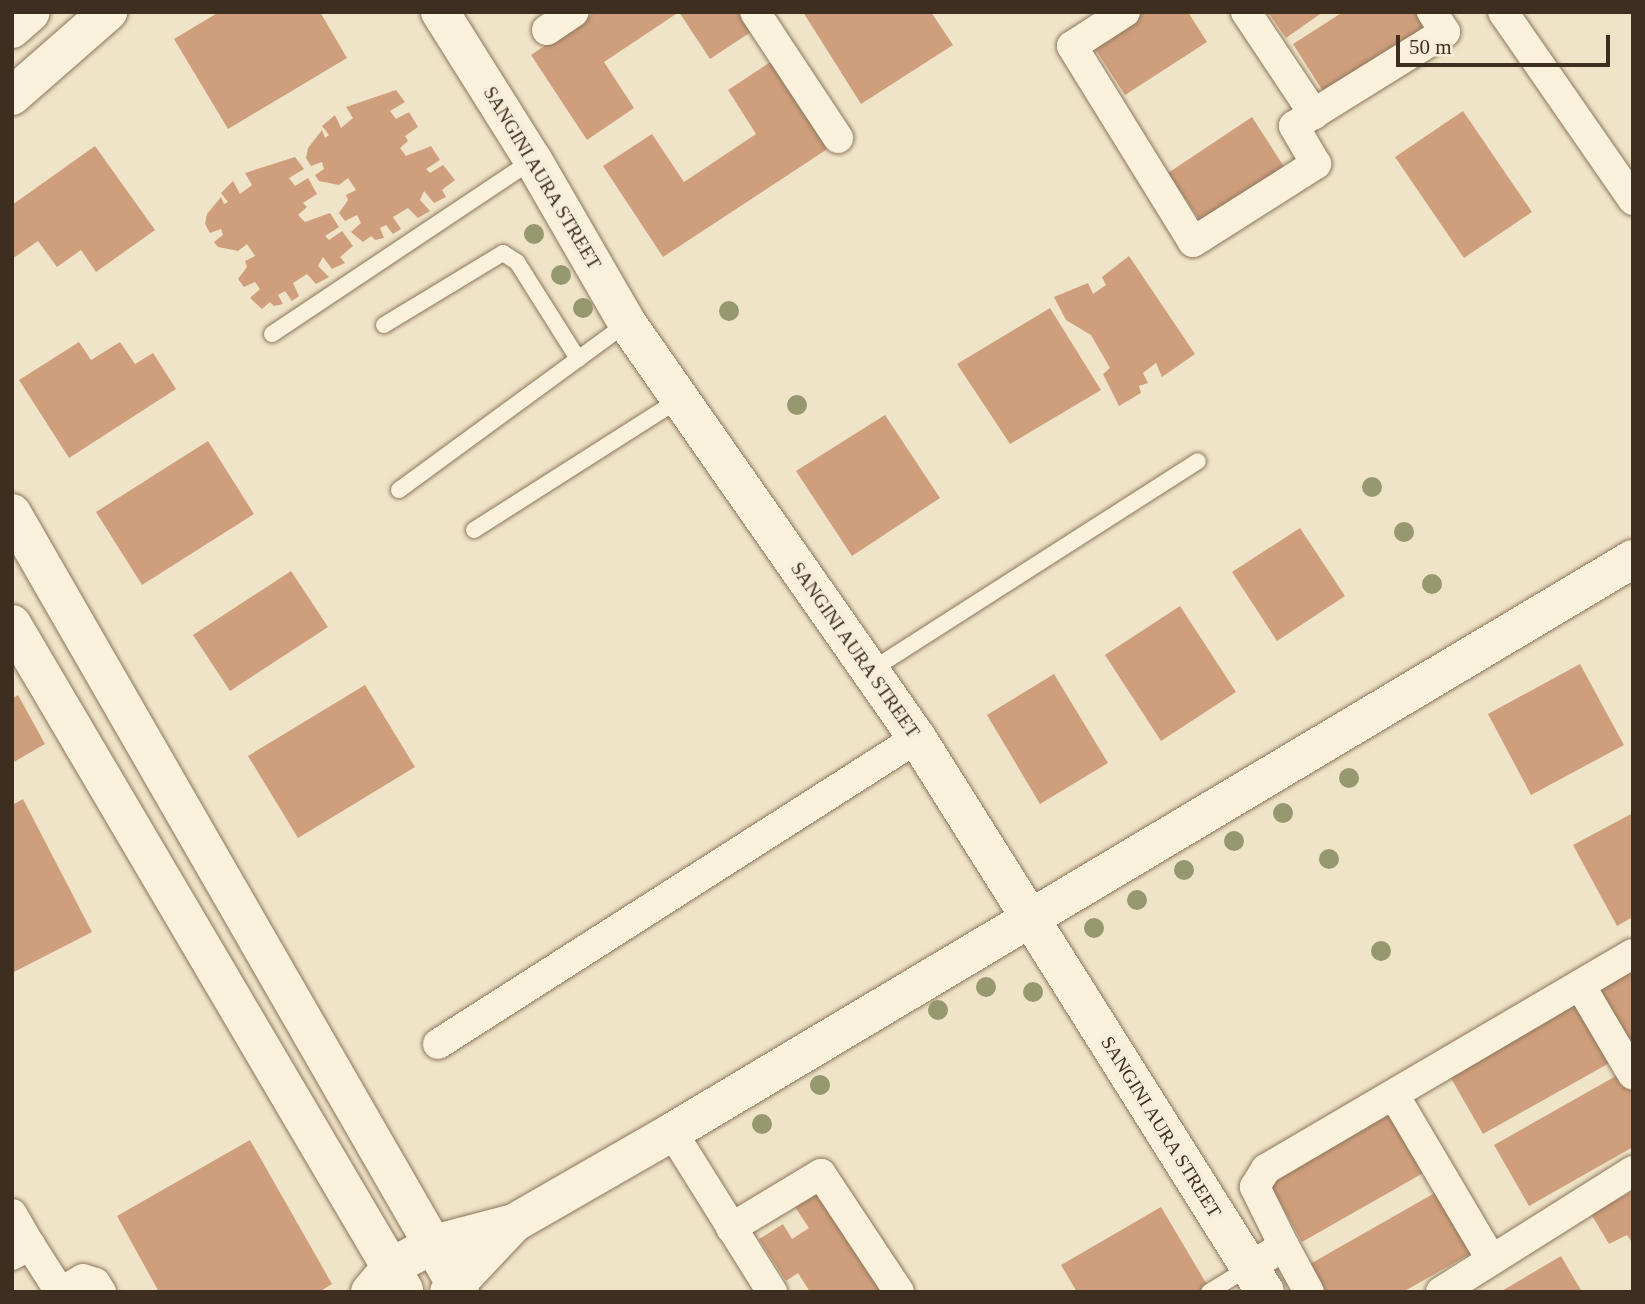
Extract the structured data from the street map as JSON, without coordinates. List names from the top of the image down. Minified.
{"streets":{"street":["SANGINI AURA STREET"]},"scale_bar":"50 m"}
